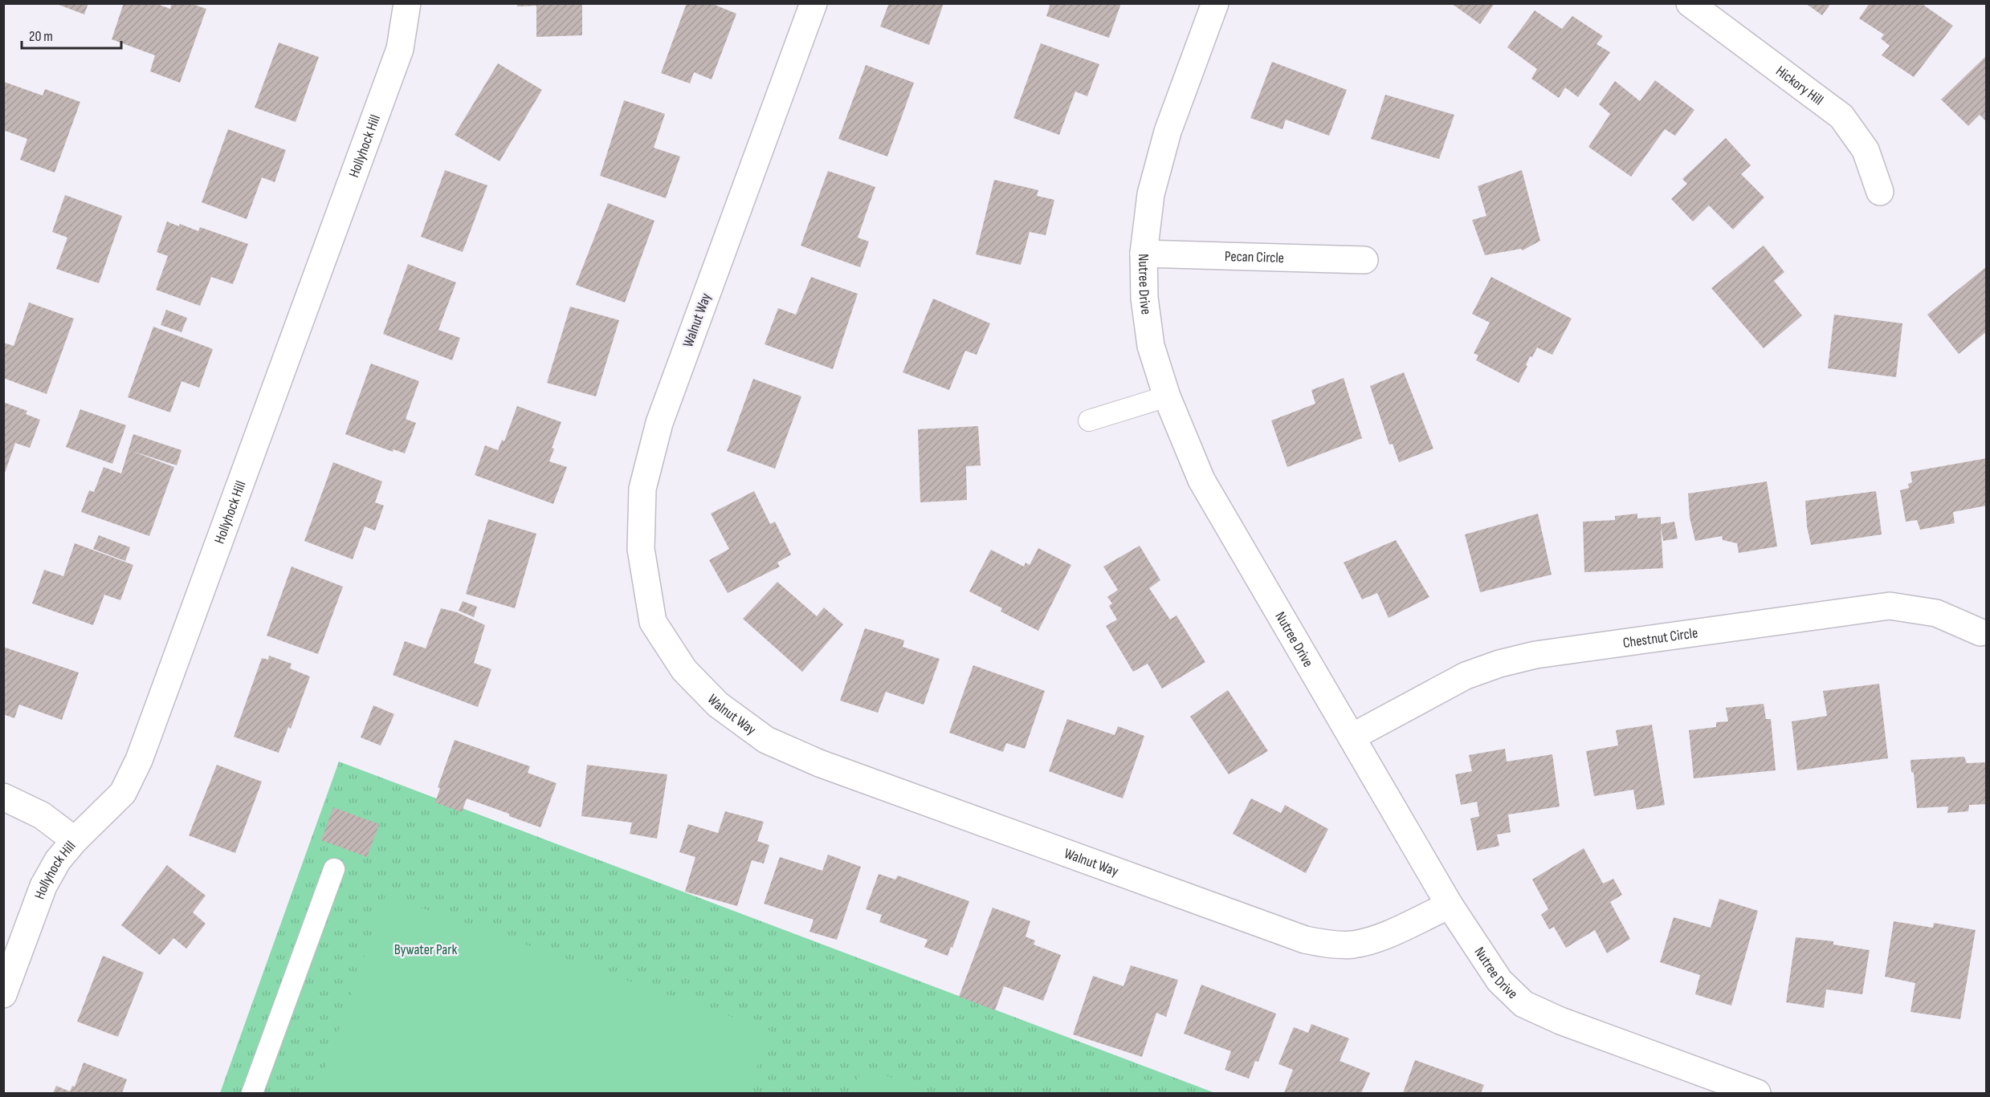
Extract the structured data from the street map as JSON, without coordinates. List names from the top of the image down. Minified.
{"streets":{"street":["Hickory Hill","Hollyhock Hill","Pecan Circle","Nutree Drive","Walnut Way","Chestnut Circle"]},"crossings":[["Pecan Circle","Nutree Drive"],["Nutree Drive","Walnut Way"],["Nutree Drive","Chestnut Circle"]],"parks":["Bywater Park"],"scale_bar":"20 m"}
